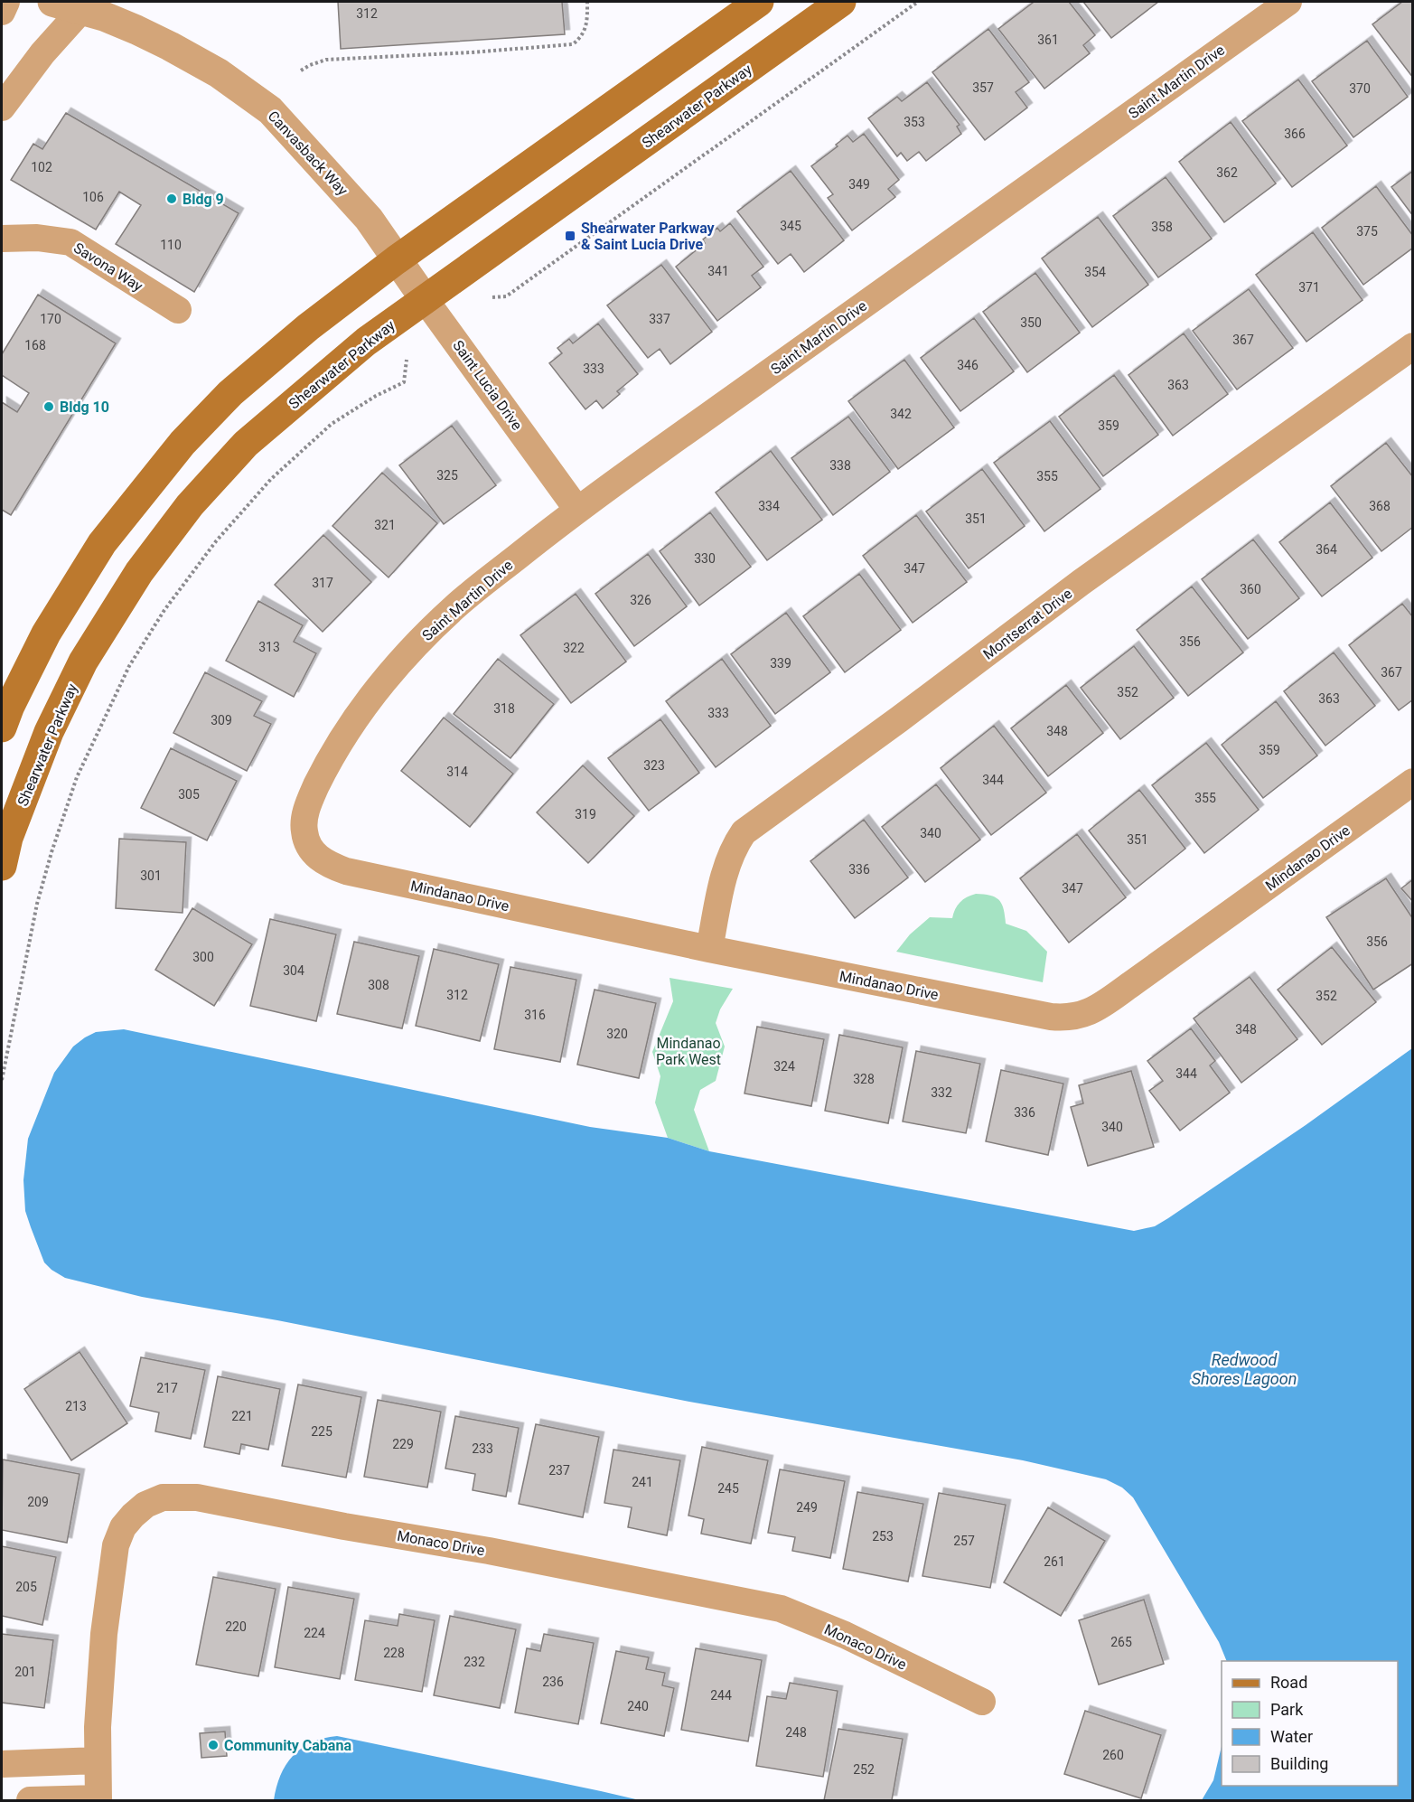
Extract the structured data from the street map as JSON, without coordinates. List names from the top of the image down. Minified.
{"streets":{"main road":["Shearwater Parkway"],"street":["Saint Martin Drive","Canvasback Way","Savona Way","Saint Lucia Drive","Montserrat Drive","Mindanao Drive","Monaco Drive"]},"crossings":[["Saint Martin Drive","Saint Lucia Drive"],["Saint Martin Drive","Mindanao Drive"],["Shearwater Parkway","Saint Lucia Drive"],["Canvasback Way","Saint Lucia Drive"],["Montserrat Drive","Mindanao Drive"]],"water":["Redwood Shores Lagoon"],"parks":["Mindanao Park West"],"places":{"other":["Bldg 9","Bldg 10","Community Cabana"],"transit":["Shearwater Parkway & Saint Lucia Drive"]},"house_numbers":["312","361","357","370","353","366","102","362","349","106","345","358","375","110","341","354","371","170","337","350","367","168","346","333","363","342","359","338","325","355","334","368","351","321","364","330","347","317","360","326","356","313","322","339","367","352","363","318","333","309","348","359","323","314","344","305","355","319","340","351","336","301","347","356","300","304","308","312","352","316","348","320","324","344","328","332","336","340","217","213","221","225","229","233","237","241","245","209","249","253","257","261","205","220","224","265","228","232","201","236","244","240","248","260","252"],"legend":["Road","Park","Water","Building"]}
